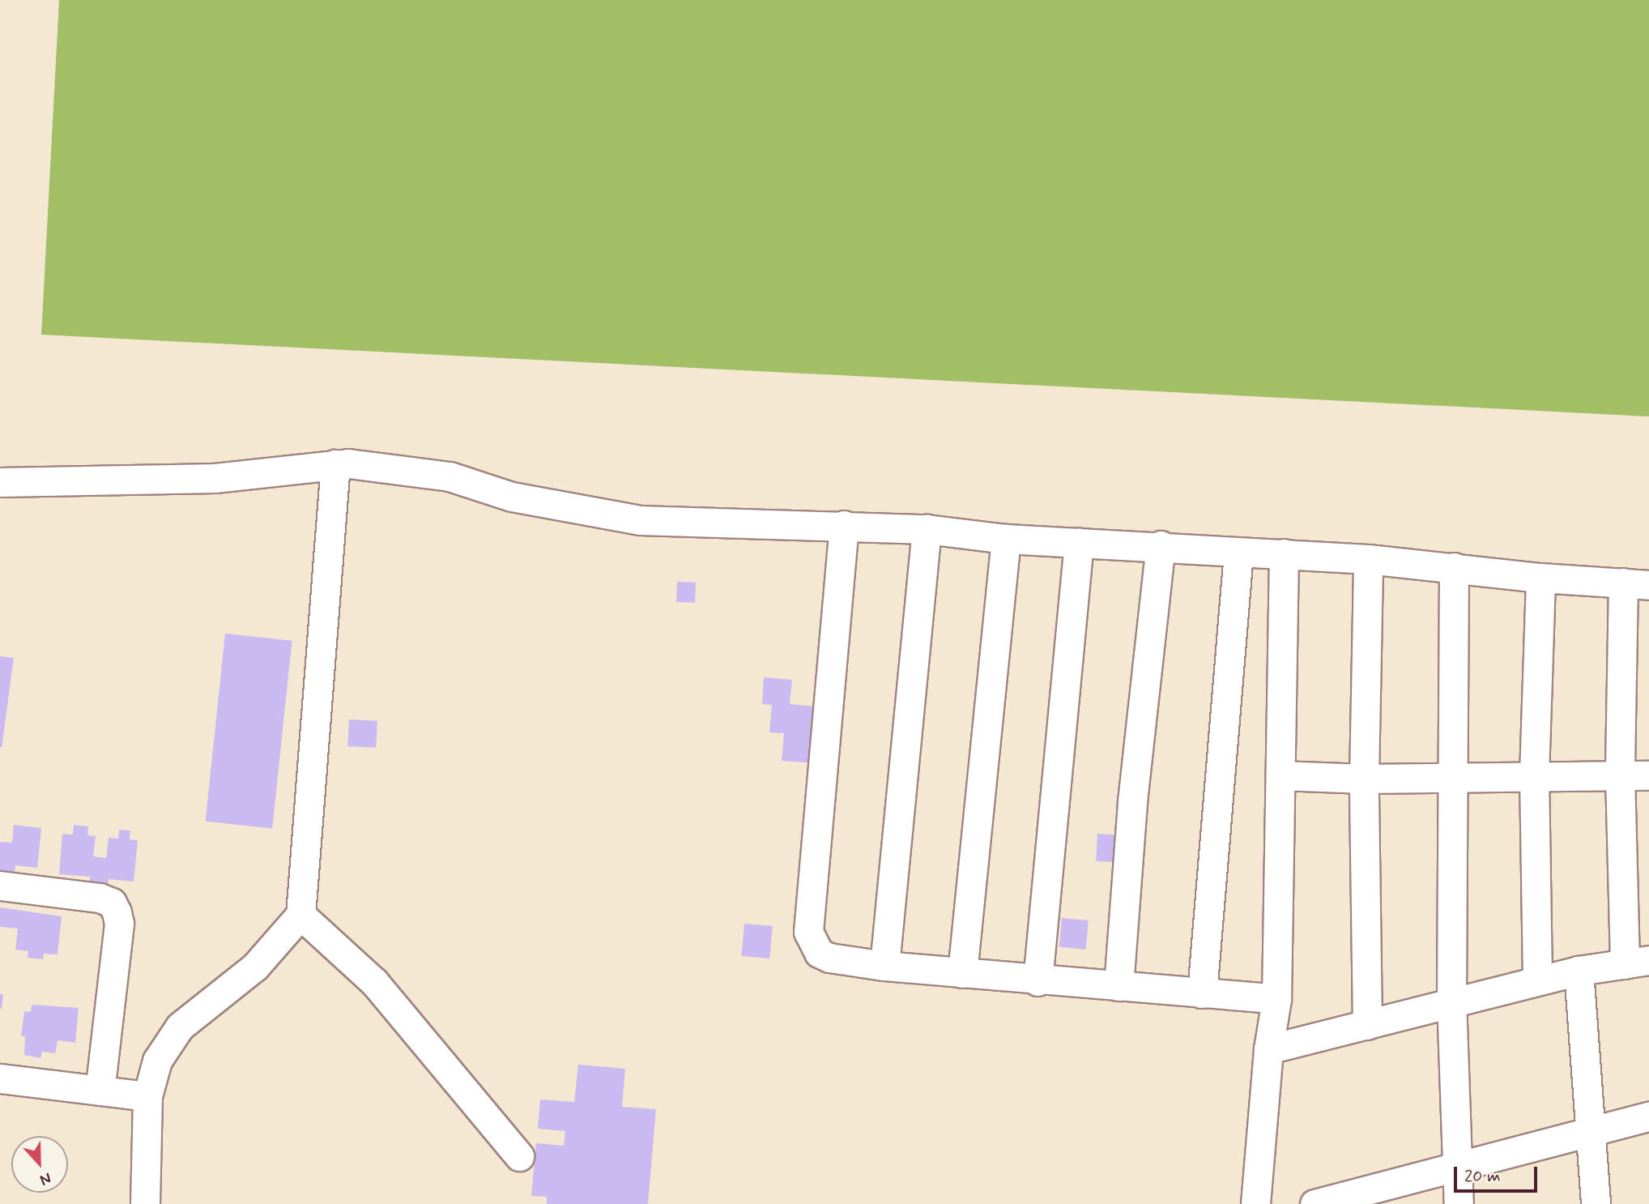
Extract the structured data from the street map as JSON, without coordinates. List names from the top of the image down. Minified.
{"scale_bar":"20 m","north":"bottom"}
